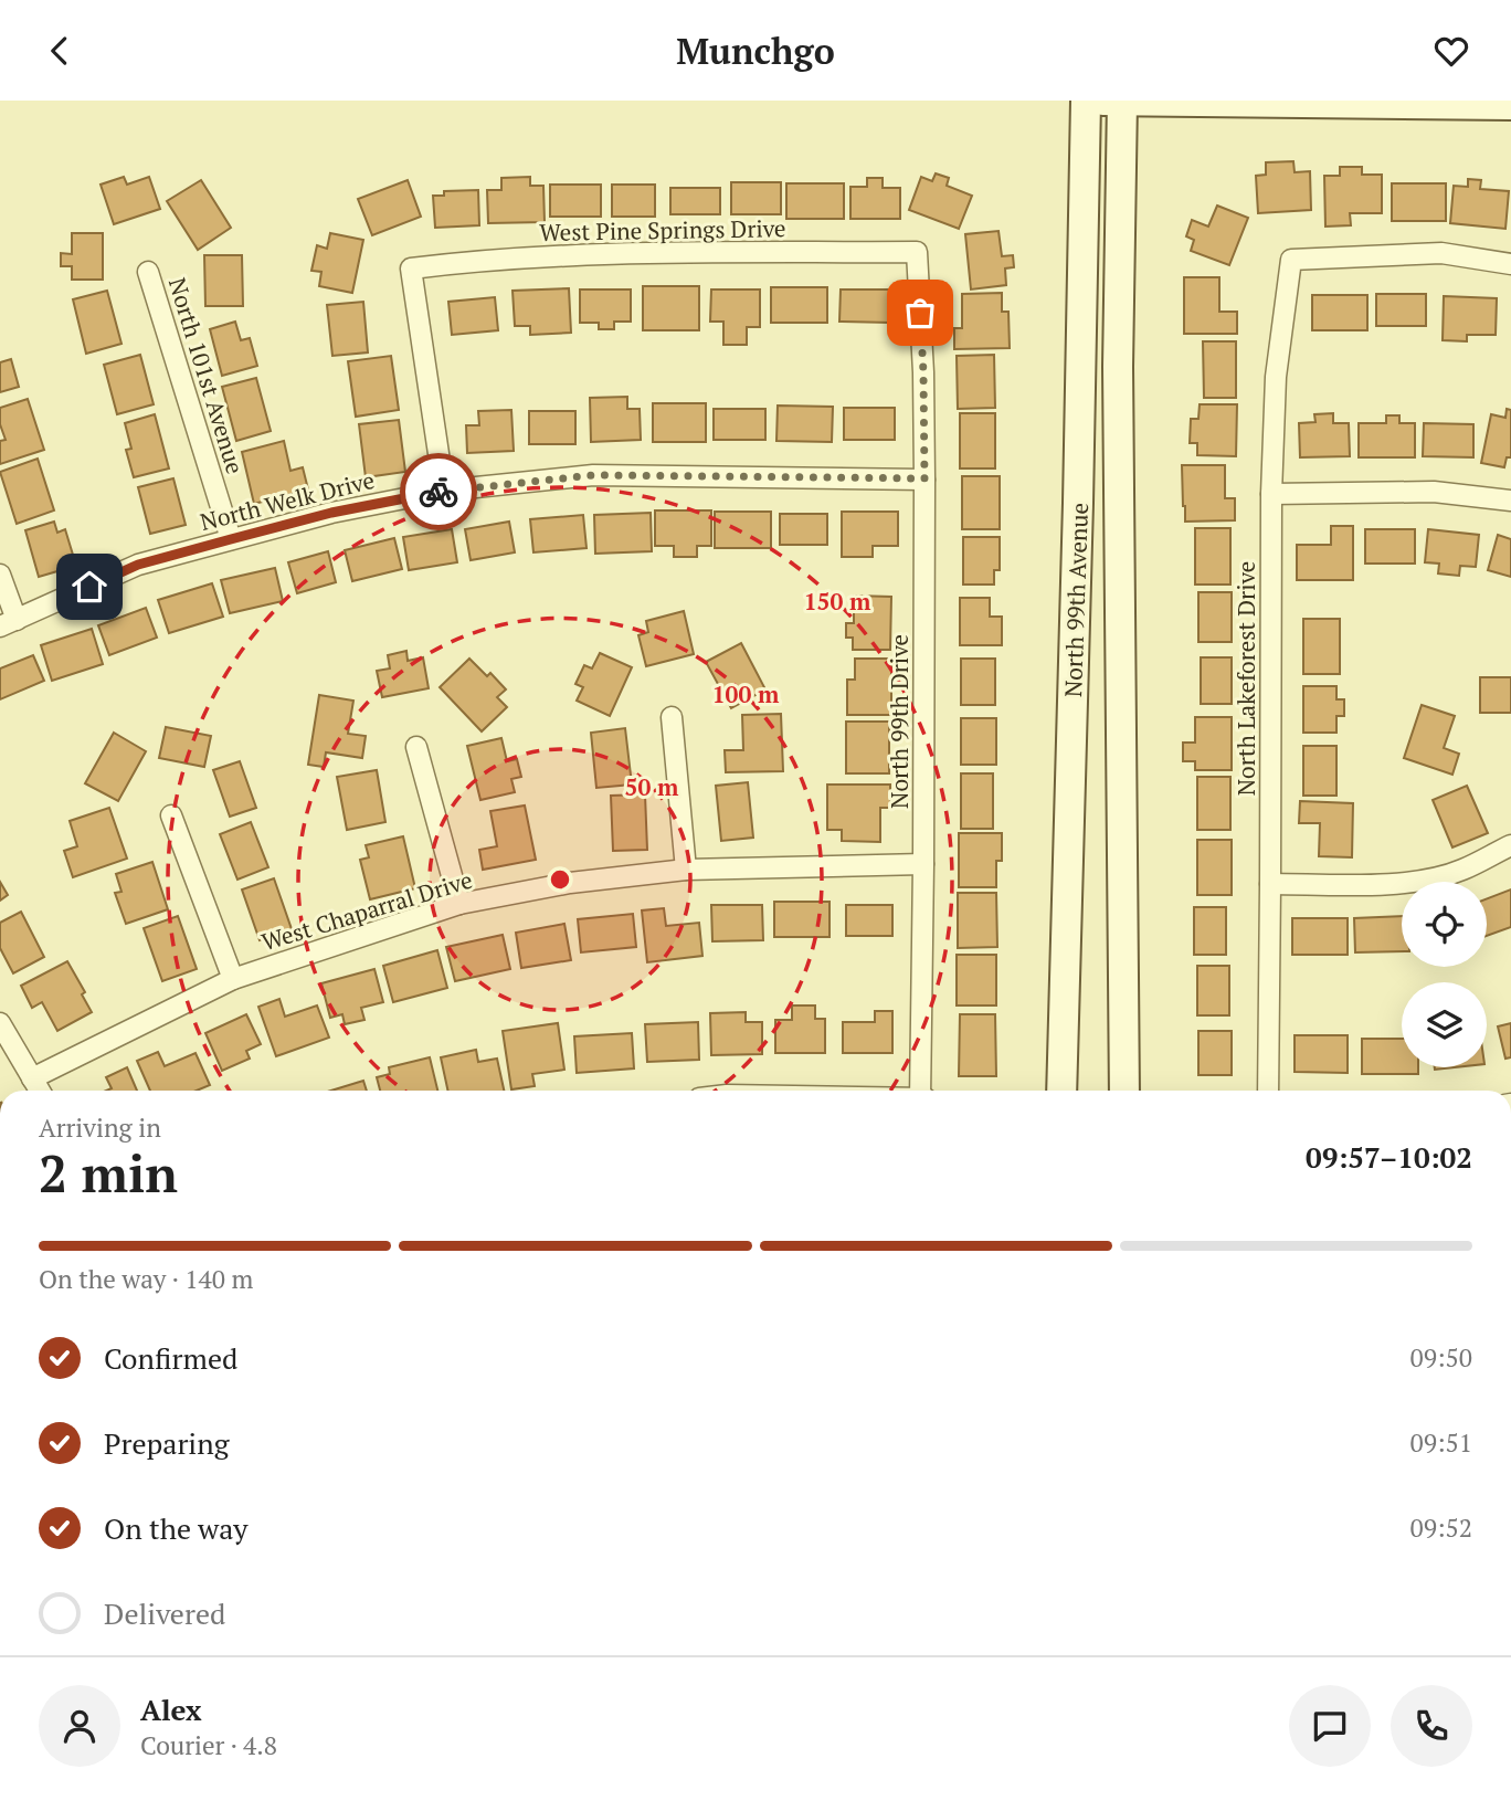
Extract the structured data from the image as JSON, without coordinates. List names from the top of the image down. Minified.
{"streets":{"main road":["North 99th Avenue"],"street":["West Pine Springs Drive","North 101st Avenue","North Welk Drive","North Lakeforest Drive","North 99th Drive","West Chaparral Drive"]},"crossings":[["West Pine Springs Drive","North Welk Drive"],["West Pine Springs Drive","North 99th Drive"],["North 101st Avenue","North Welk Drive"],["North Welk Drive","North 99th Drive"],["North 99th Drive","West Chaparral Drive"]],"page":{"header":"Munchgo","heading":["2 min","Arriving in","09:57–10:02"],"panel":["Alex","Courier · 4.8"],"bar":"On the way · 140 m","list":[["Confirmed","09:50"],["Preparing","09:51"],["On the way","09:52"],"Delivered"]},"rings":["150 m","100 m","50 m"]}
